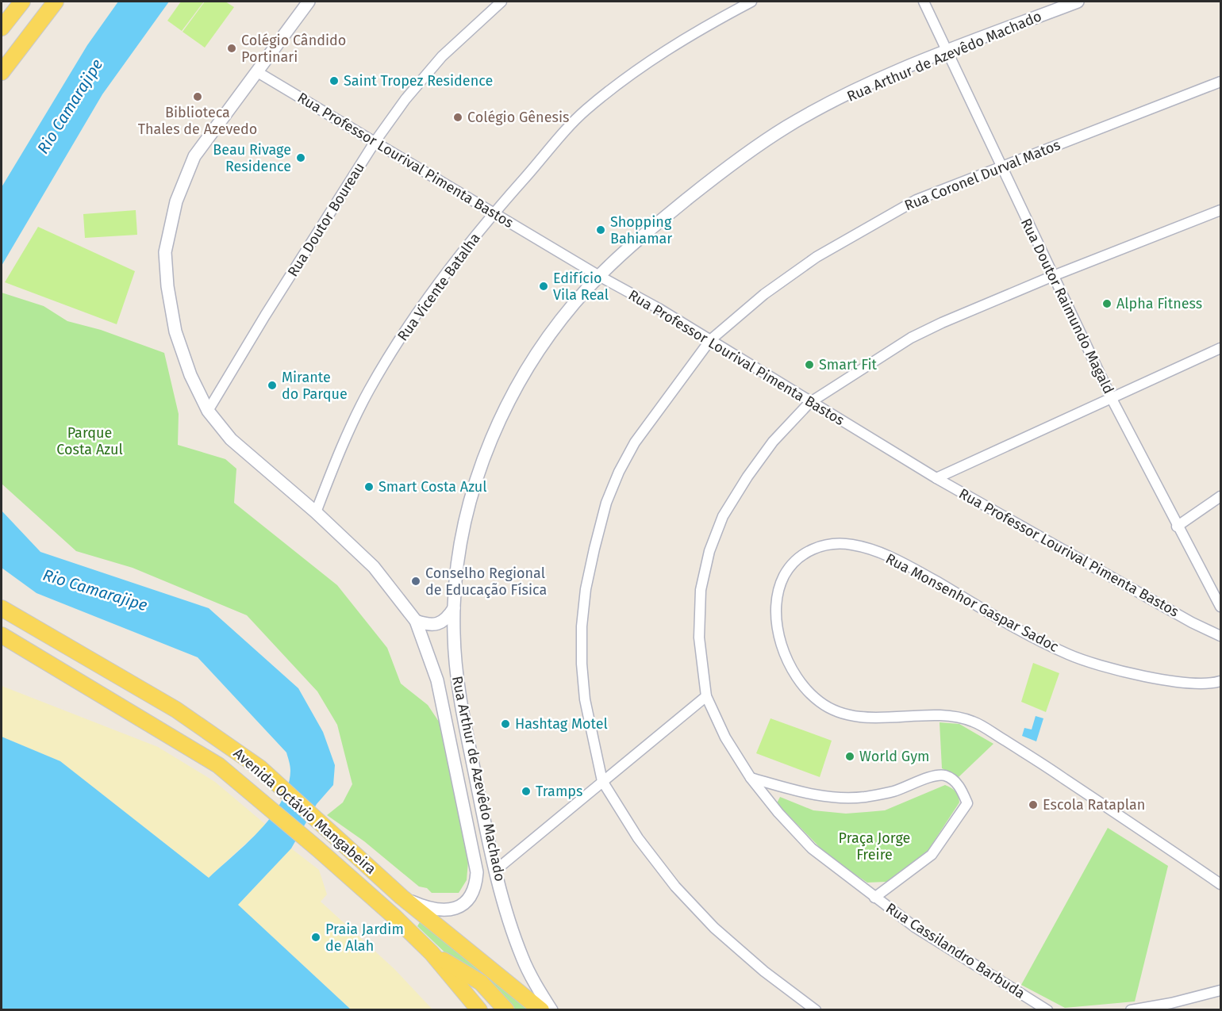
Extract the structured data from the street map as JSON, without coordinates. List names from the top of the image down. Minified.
{"streets":{"main road":["Avenida Octávio Mangabeira"],"street":["Rua Arthur de Azevêdo Machado","Rua Professor Lourival Pimenta Bastos","Rua Coronel Durval Matos","Rua Doutor Boureau","Rua Vicente Batalha","Rua Doutor Raimundo Magald","Rua Monsenhor Gaspar Sadoc","Rua Cassilandro Barbuda"]},"crossings":[["Rua Arthur de Azevêdo Machado","Rua Professor Lourival Pimenta Bastos"],["Rua Arthur de Azevêdo Machado","Rua Doutor Raimundo Magald"],["Rua Professor Lourival Pimenta Bastos","Rua Coronel Durval Matos"],["Rua Professor Lourival Pimenta Bastos","Rua Doutor Boureau"],["Rua Professor Lourival Pimenta Bastos","Rua Vicente Batalha"],["Rua Professor Lourival Pimenta Bastos","Rua Cassilandro Barbuda"],["Rua Coronel Durval Matos","Rua Doutor Raimundo Magald"],["Rua Doutor Raimundo Magald","Rua Cassilandro Barbuda"]],"water":["Rio Camarajipe"],"parks":["Parque Costa Azul","Praça Jorge Freire"],"places":["Colégio Cândido Portinari","Saint Tropez Residence","Biblioteca Thales de Azevedo","Colégio Gênesis","Beau Rivage Residence","Shopping Bahiamar","Edifício Vila Real","Alpha Fitness","Smart Fit","Mirante do Parque","Smart Costa Azul","Conselho Regional de Educação Física","Hashtag Motel","World Gym","Tramps","Escola Rataplan","Praia Jardim de Alah"]}
